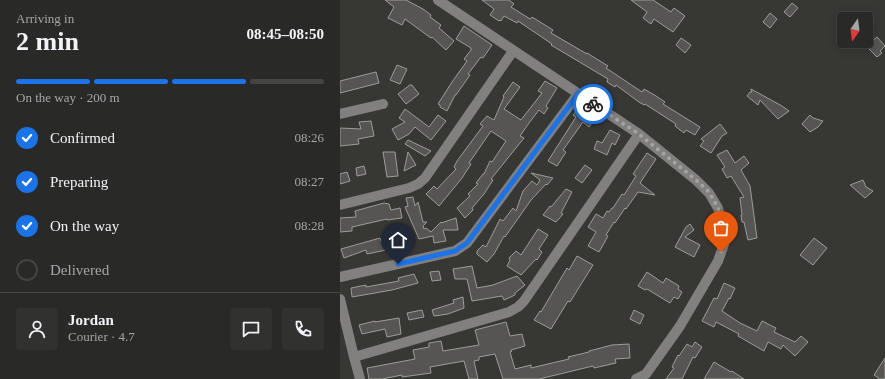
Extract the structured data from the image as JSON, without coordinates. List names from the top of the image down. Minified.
{"north":"bottom","page":{"heading":["2 min","Arriving in","08:45–08:50"],"panel":["Jordan","Courier · 4.7"],"bar":"On the way · 200 m","list":[["Confirmed","08:26"],["Preparing","08:27"],["On the way","08:28"],"Delivered"]}}
